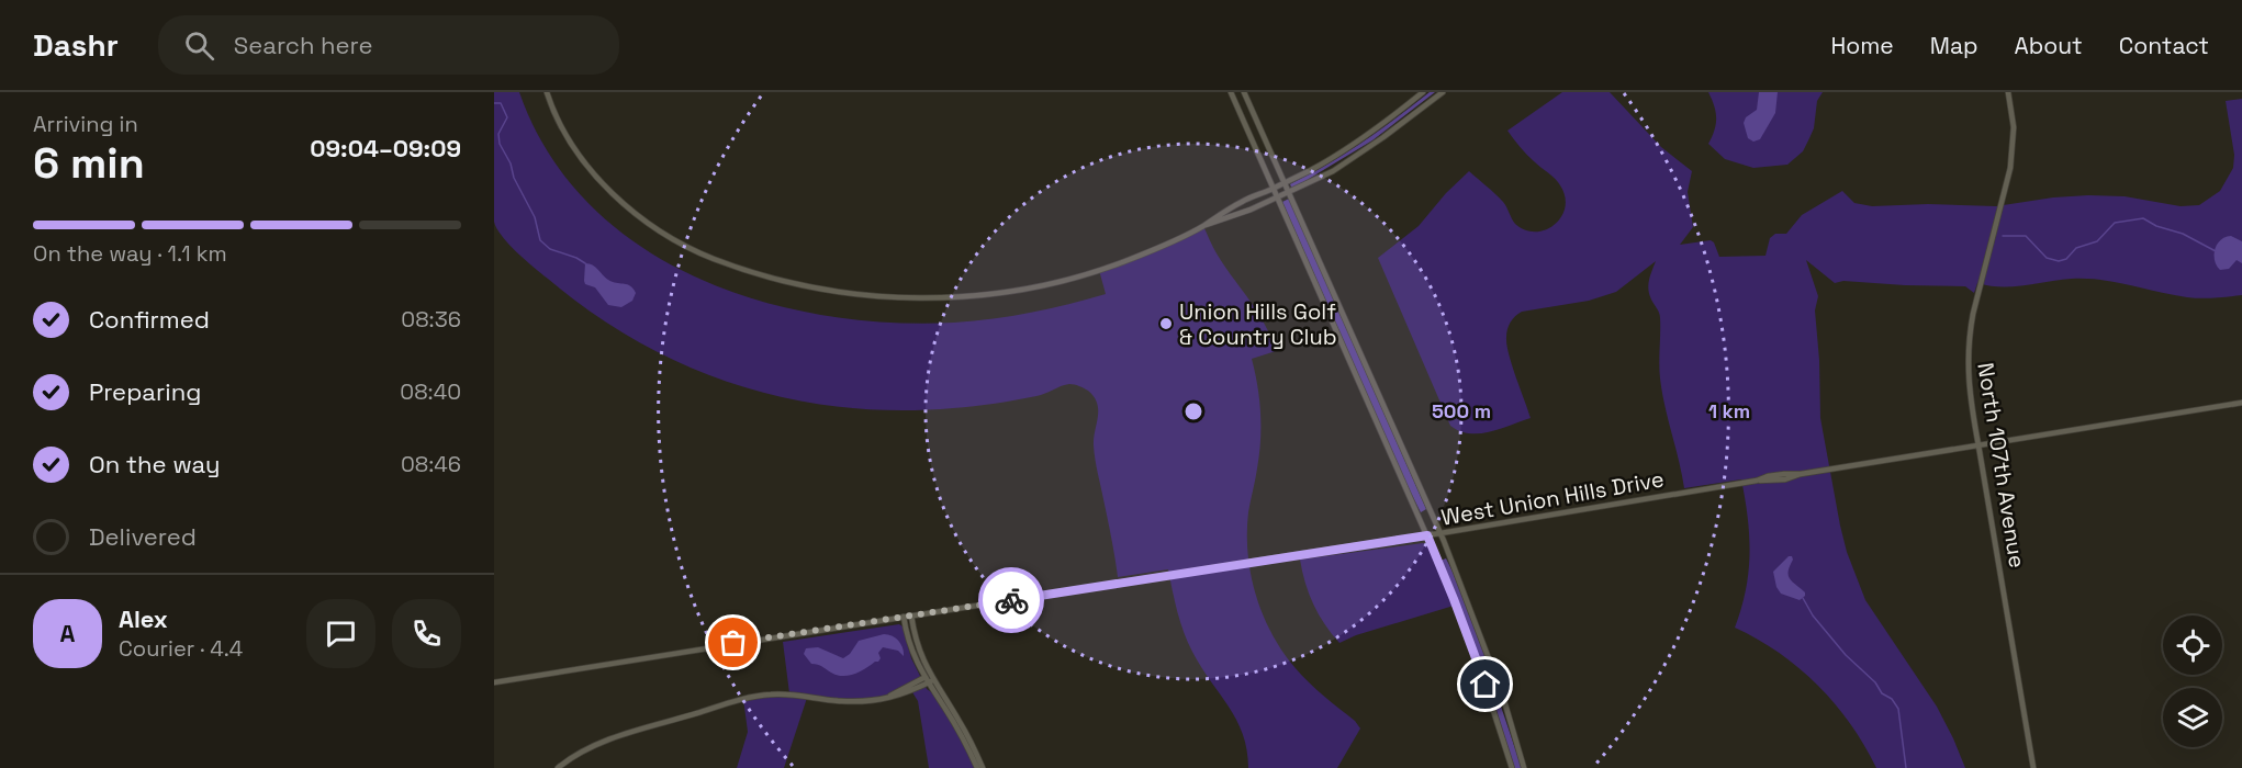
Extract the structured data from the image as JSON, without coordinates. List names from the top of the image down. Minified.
{"streets":{"main road":["North 107th Avenue","West Union Hills Drive"]},"crossings":[["North 107th Avenue","West Union Hills Drive"]],"places":["Union Hills Golf & Country Club"],"page":{"header":"Dashr","search":"Search here","nav":["Home","Map","About","Contact"],"heading":["6 min","Arriving in","09:04–09:09"],"panel":["Alex","Courier · 4.4"],"bar":"On the way · 1.1 km","list":[["Confirmed","08:36"],["Preparing","08:40"],["On the way","08:46"],"Delivered"],"round":"A"},"rings":["500 m","1 km"]}
